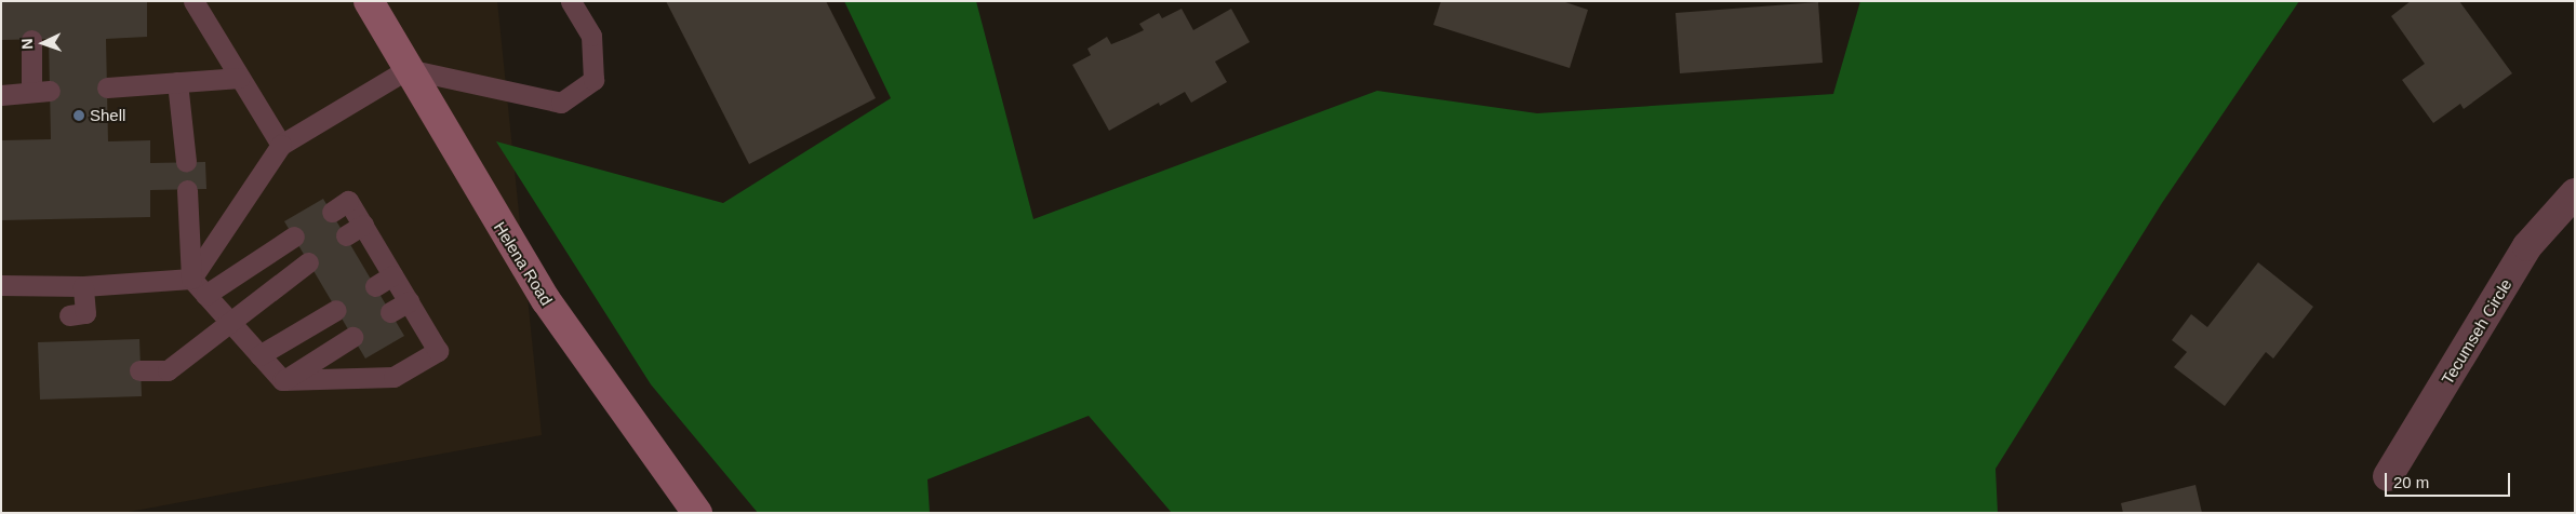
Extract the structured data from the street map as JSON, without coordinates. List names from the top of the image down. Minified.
{"streets":{"main road":["Helena Road"],"street":["Tecumseh Circle"]},"places":["Shell"],"scale_bar":"20 m","north":"left"}
